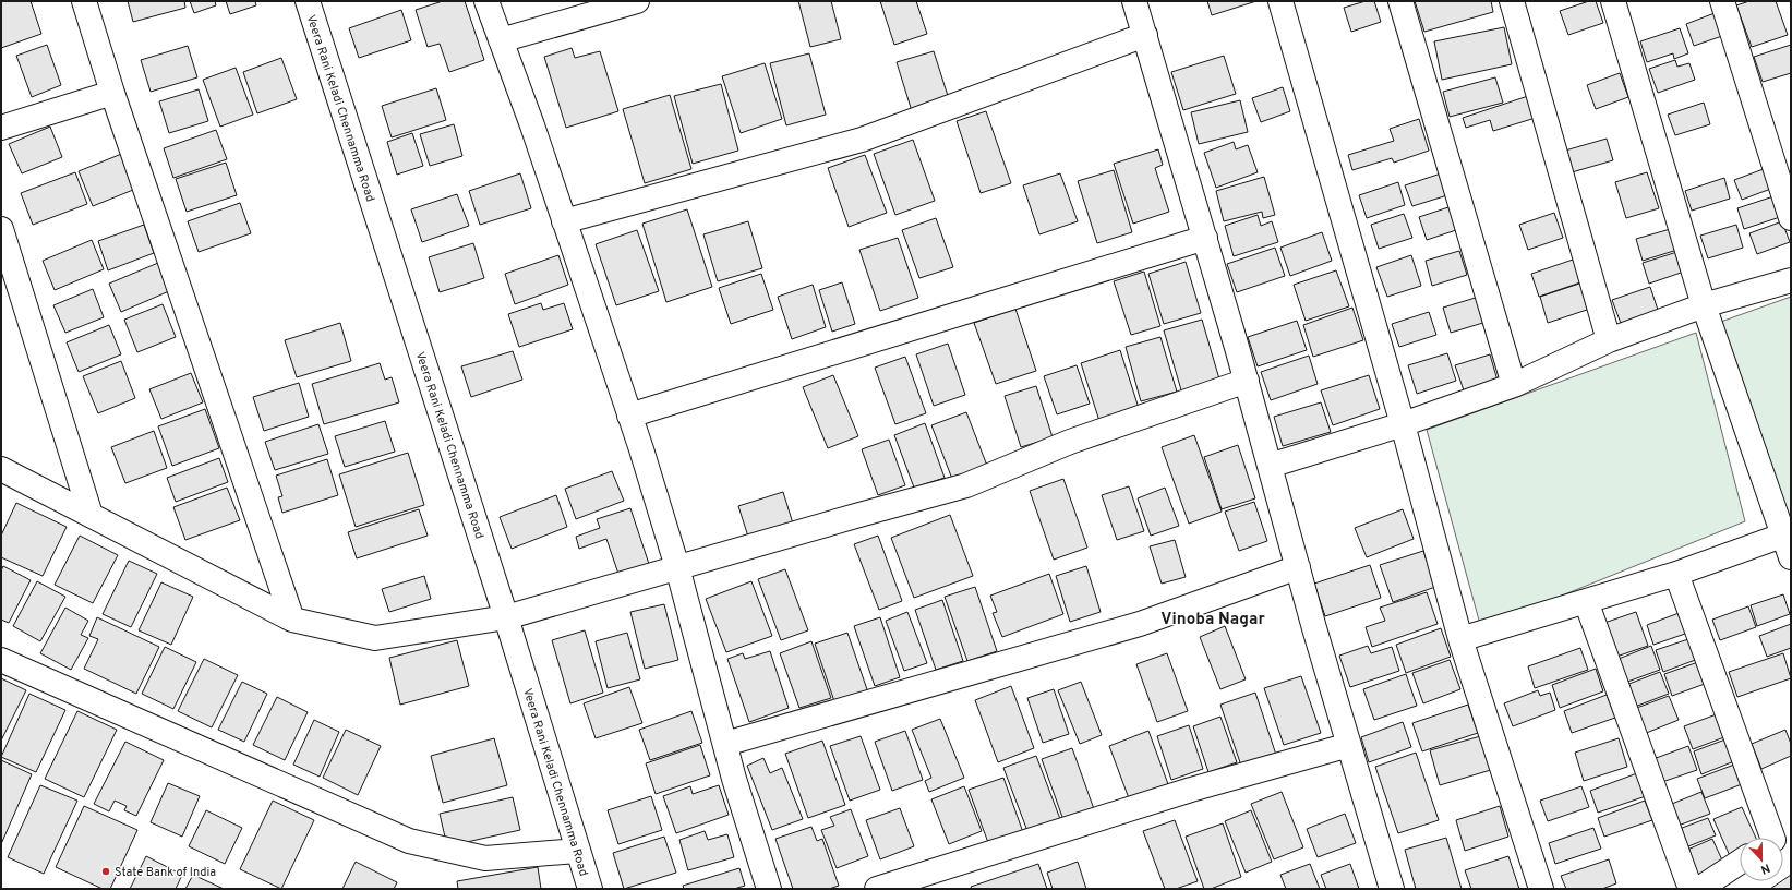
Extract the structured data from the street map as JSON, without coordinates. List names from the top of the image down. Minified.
{"streets":{"street":["Veera Rani Keladi Chennamma Road"]},"districts":["Vinoba Nagar"],"places":["State Bank of India"],"north":"bottom"}
